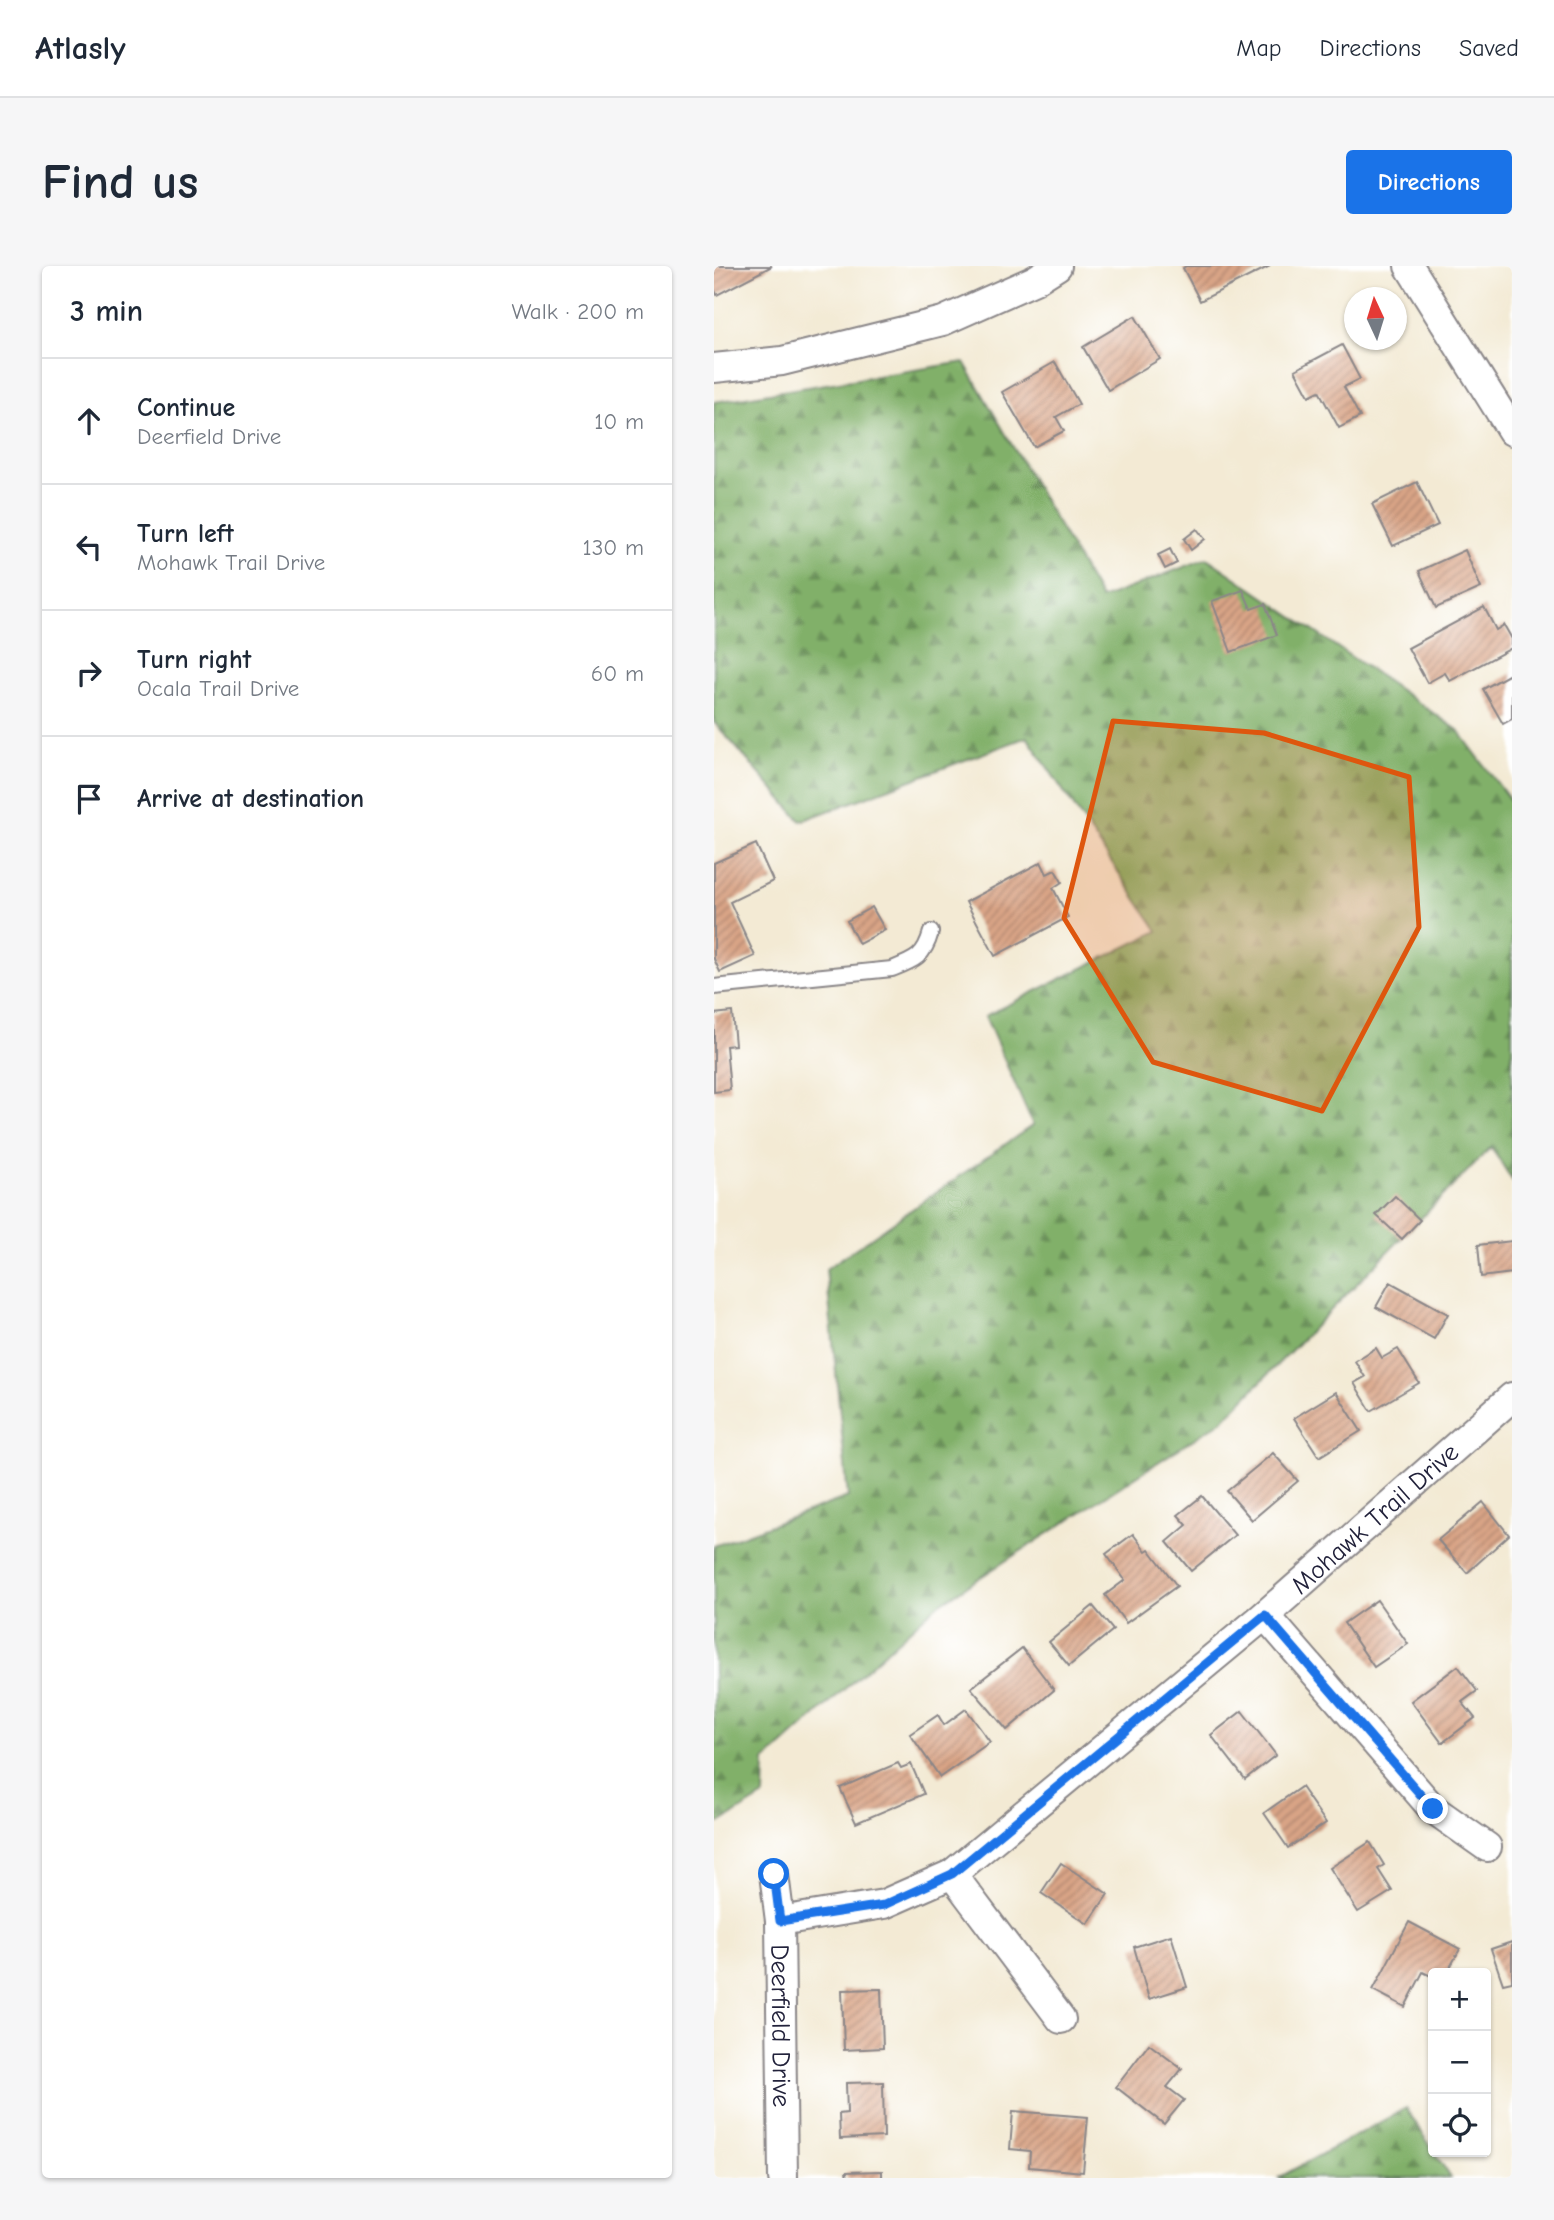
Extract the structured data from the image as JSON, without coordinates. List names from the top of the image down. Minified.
{"streets":{"street":["Mohawk Trail Drive","Deerfield Drive"]},"crossings":[["Mohawk Trail Drive","Deerfield Drive"]],"north":"top","page":{"header":"Atlasly","nav":["Map","Directions","Saved"],"buttons":"Directions","title":"Find us","heading":["3 min","Walk · 200 m"],"list":[["Continue","Deerfield Drive","10 m"],["Turn left","Mohawk Trail Drive","130 m"],["Turn right","Ocala Trail Drive","60 m"],"Arrive at destination"],"map_buttons":["+","−"]}}
